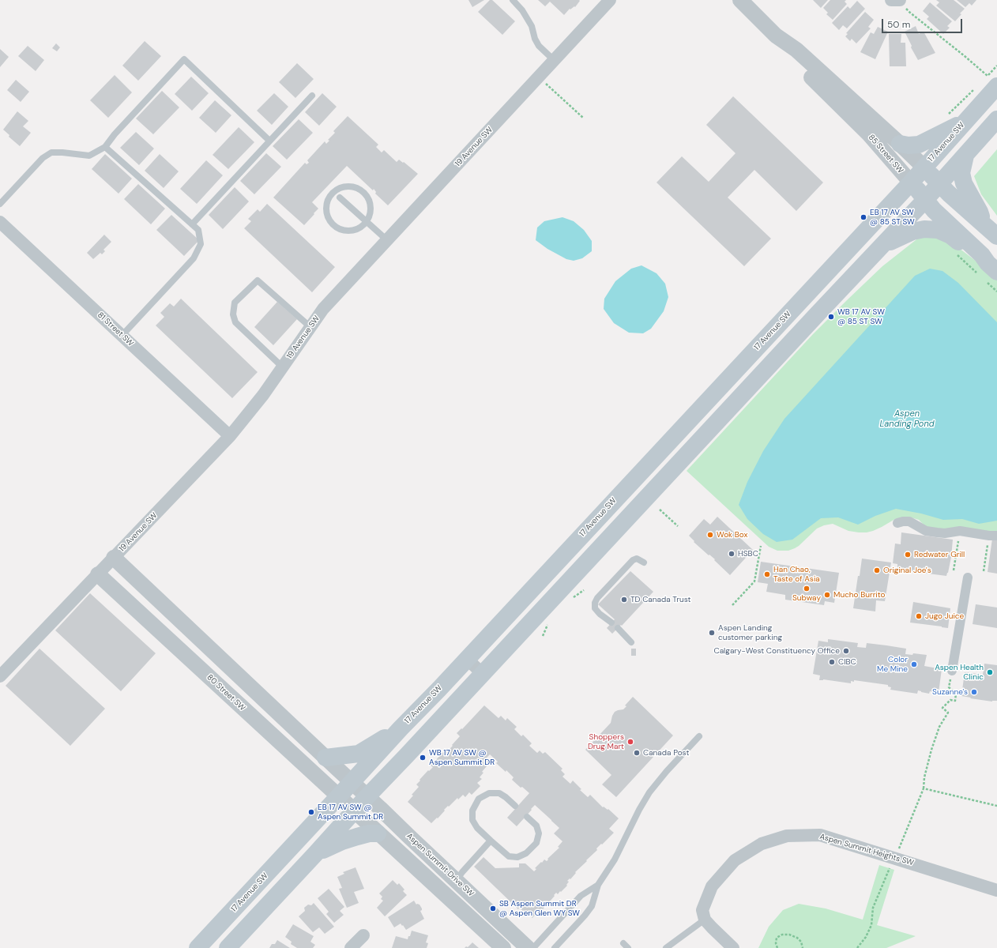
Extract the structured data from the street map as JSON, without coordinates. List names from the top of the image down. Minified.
{"streets":{"main road":["17 Avenue SW","85 Street SW"],"street":["19 Avenue SW","81 Street SW","80 Street SW","Aspen Summit Heights SW","Aspen Summit Drive SW"]},"crossings":[["17 Avenue SW","85 Street SW"],["17 Avenue SW","80 Street SW"],["17 Avenue SW","Aspen Summit Drive SW"],["19 Avenue SW","81 Street SW"],["19 Avenue SW","80 Street SW"]],"water":["Aspen Landing Pond"],"places":["EB 17 AV SW @ 85 ST SW","WB 17 AV SW @ 85 ST SW","Wok Box","HSBC","Redwater Grill","Original Joe's","Han Chao, Taste of Asia","Subway","Mucho Burrito","TD Canada Trust","Jugo Juice","Aspen Landing customer parking","Calgary-West Constituency Office","CIBC","Color Me Mine","Aspen Health Clinic","Suzanne's","Shoppers Drug Mart","Canada Post","WB 17 AV SW @ Aspen Summit DR","EB 17 AV SW @ Aspen Summit DR","SB Aspen Summit DR @ Aspen Glen WY SW"],"scale_bar":"50 m"}
